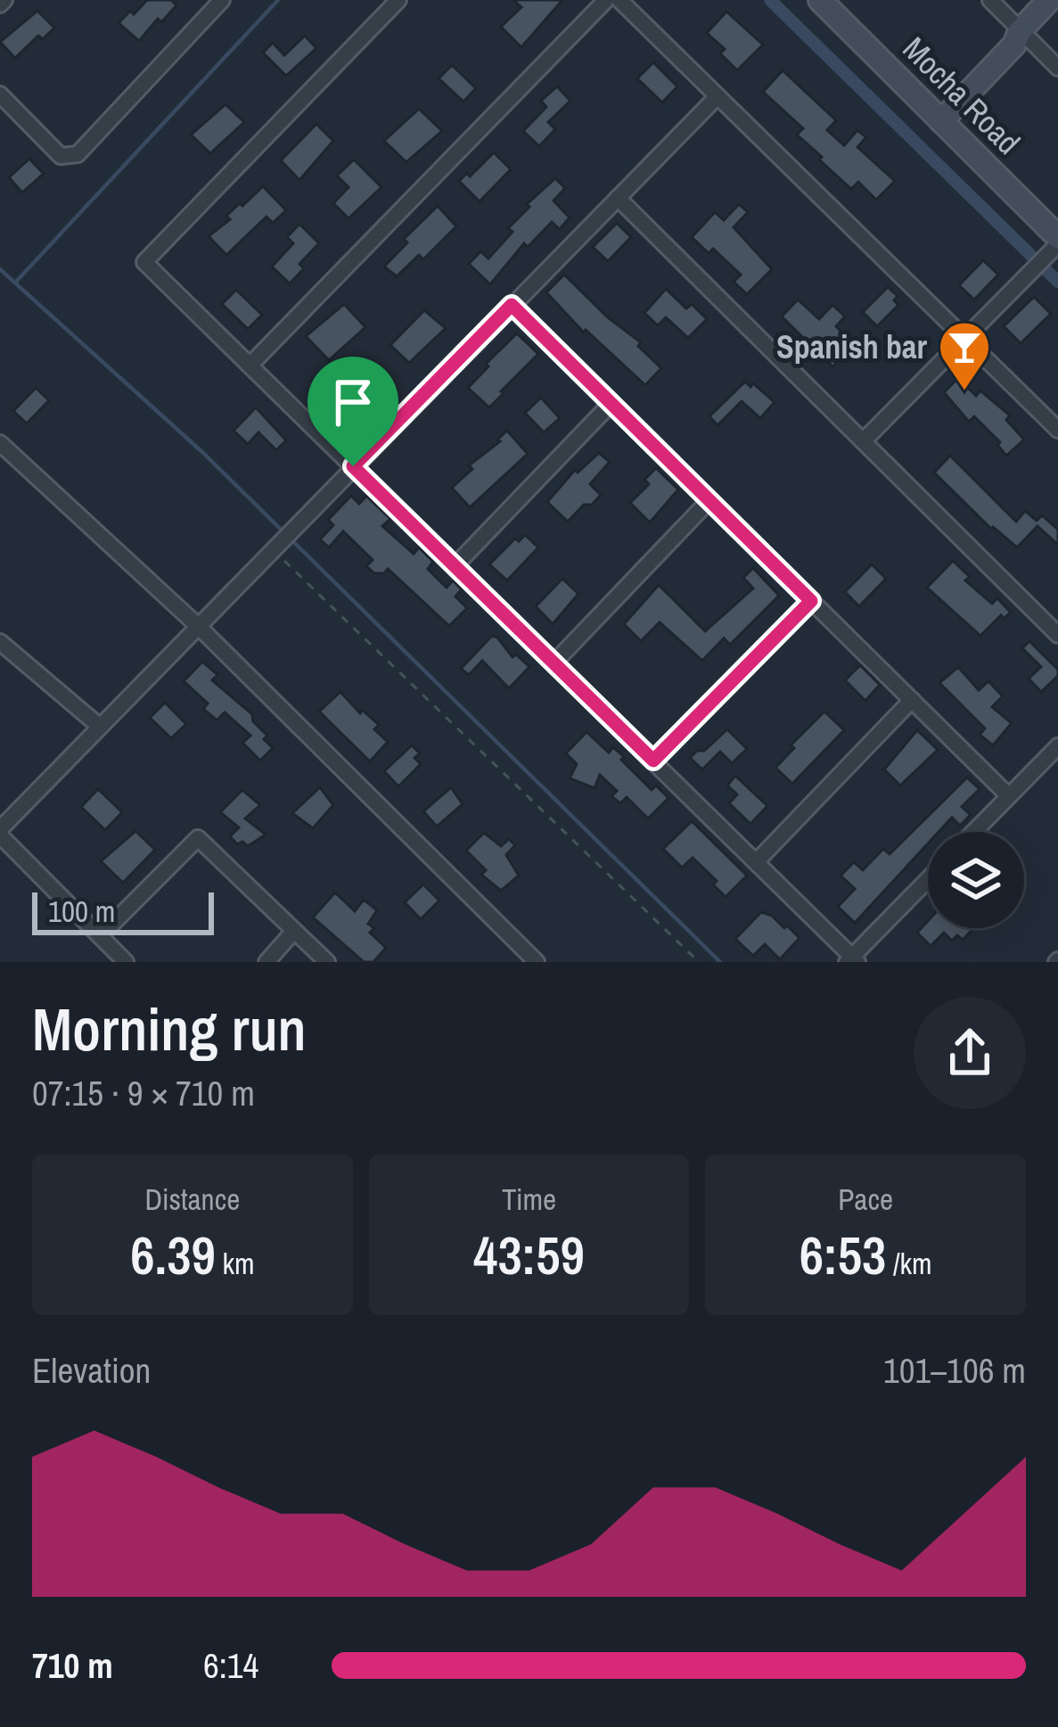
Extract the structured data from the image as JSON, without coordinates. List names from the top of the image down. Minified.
{"streets":{"street":["Mocha Road"]},"places":{"bar":["Spanish bar"]},"scale_bar":"100 m","page":{"scale":"100 m","heading":["Morning run","07:15 · 9 × 710 m"],"stats":[["Distance","6.39 km"],["Time","43:59"],["Pace","6:53 /km"]],"chart":["Elevation","101–106 m"],"list":[{"name":"710 m","note":"6:14"}]}}
